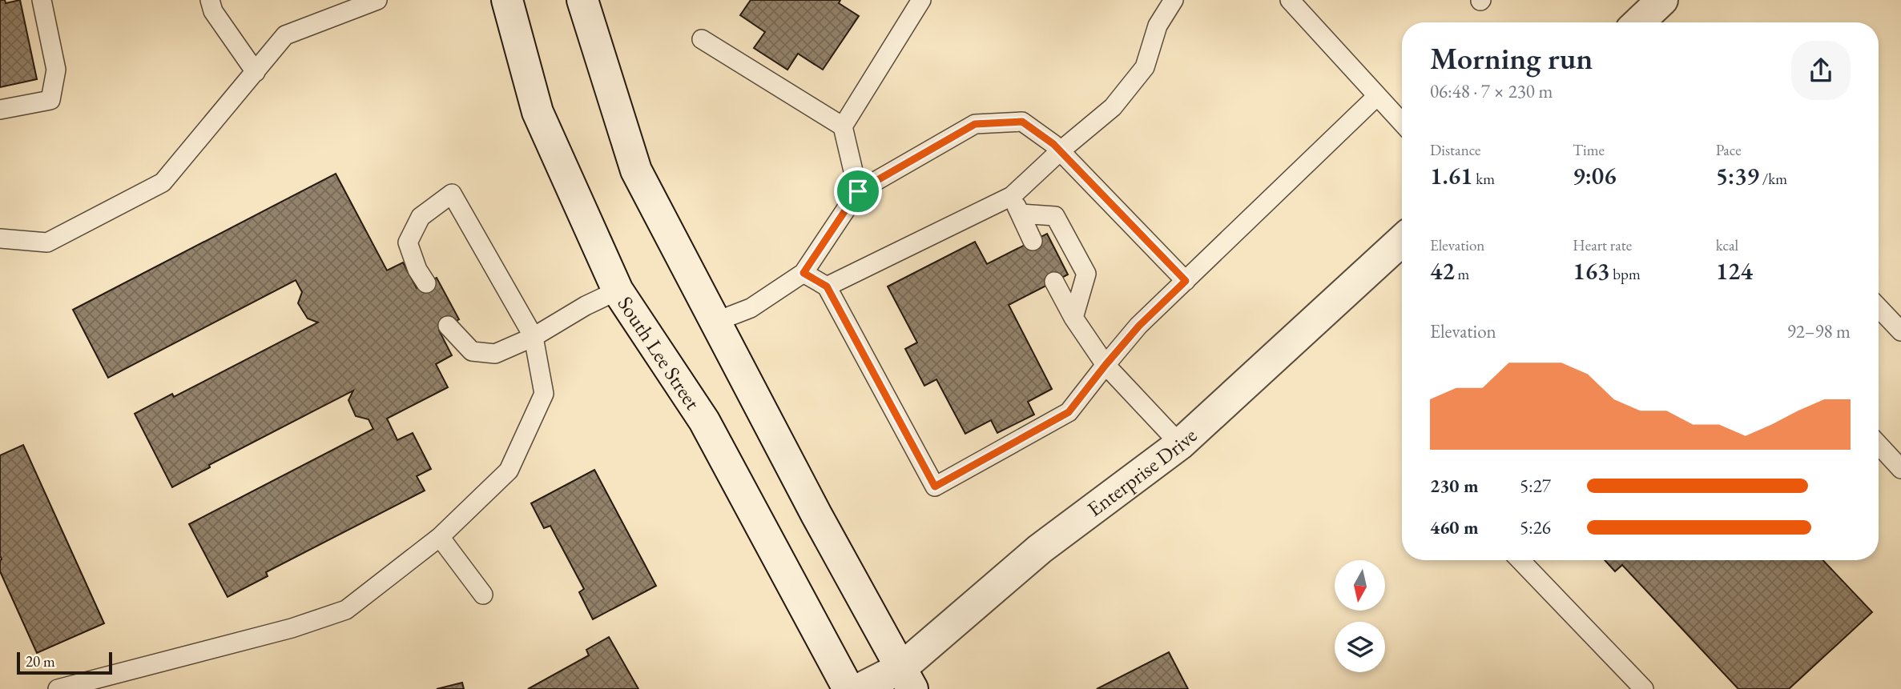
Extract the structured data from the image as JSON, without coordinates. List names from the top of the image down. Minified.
{"streets":{"main road":["South Lee Street","Enterprise Drive"]},"scale_bar":"20 m","north":"bottom","page":{"heading":["Morning run","06:48 · 7 × 230 m"],"stats":[["Distance","1.61 km"],["Time","9:06"],["Pace","5:39 /km"],["Elevation","42 m"],["Heart rate","163 bpm"],["kcal","124"]],"chart":["Elevation","92–98 m"],"list":[{"name":"230 m","note":"5:27"},{"name":"460 m","note":"5:26"}],"scale":"20 m"}}
